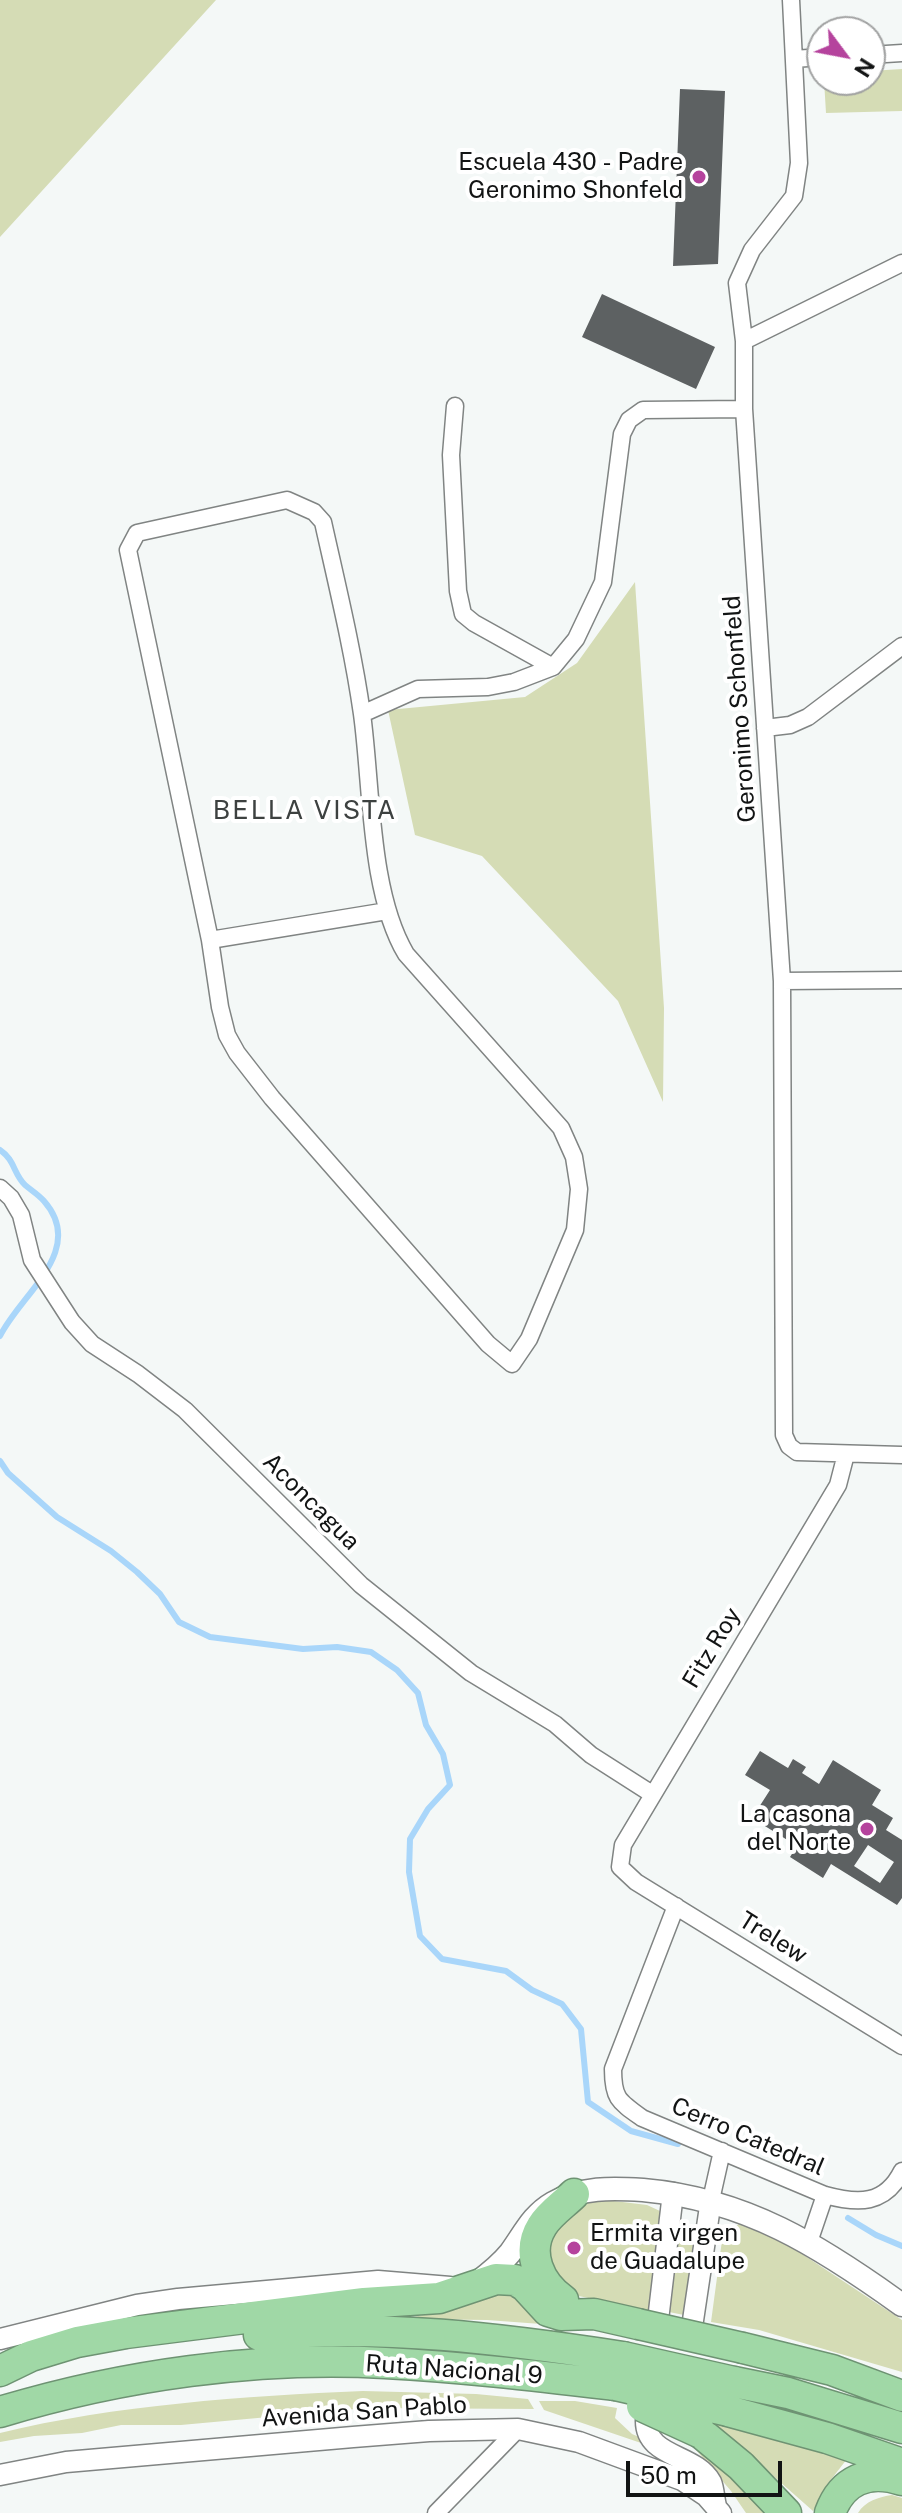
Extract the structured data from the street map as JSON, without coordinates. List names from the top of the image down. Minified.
{"streets":{"highway":["Ruta Nacional 9"],"street":["Geronimo Schonfeld","Aconcagua","Fitz Roy","Trelew","Cerro Catedral","Avenida San Pablo"]},"crossings":[["Geronimo Schonfeld","Fitz Roy"],["Aconcagua","Fitz Roy"],["Fitz Roy","Trelew"],["Trelew","Cerro Catedral"]],"districts":["BELLA VISTA"],"places":["Escuela 430 - Padre Geronimo Shonfeld","La casona del Norte","Ermita virgen de Guadalupe"],"scale_bar":"50 m","north":"bottom right"}
